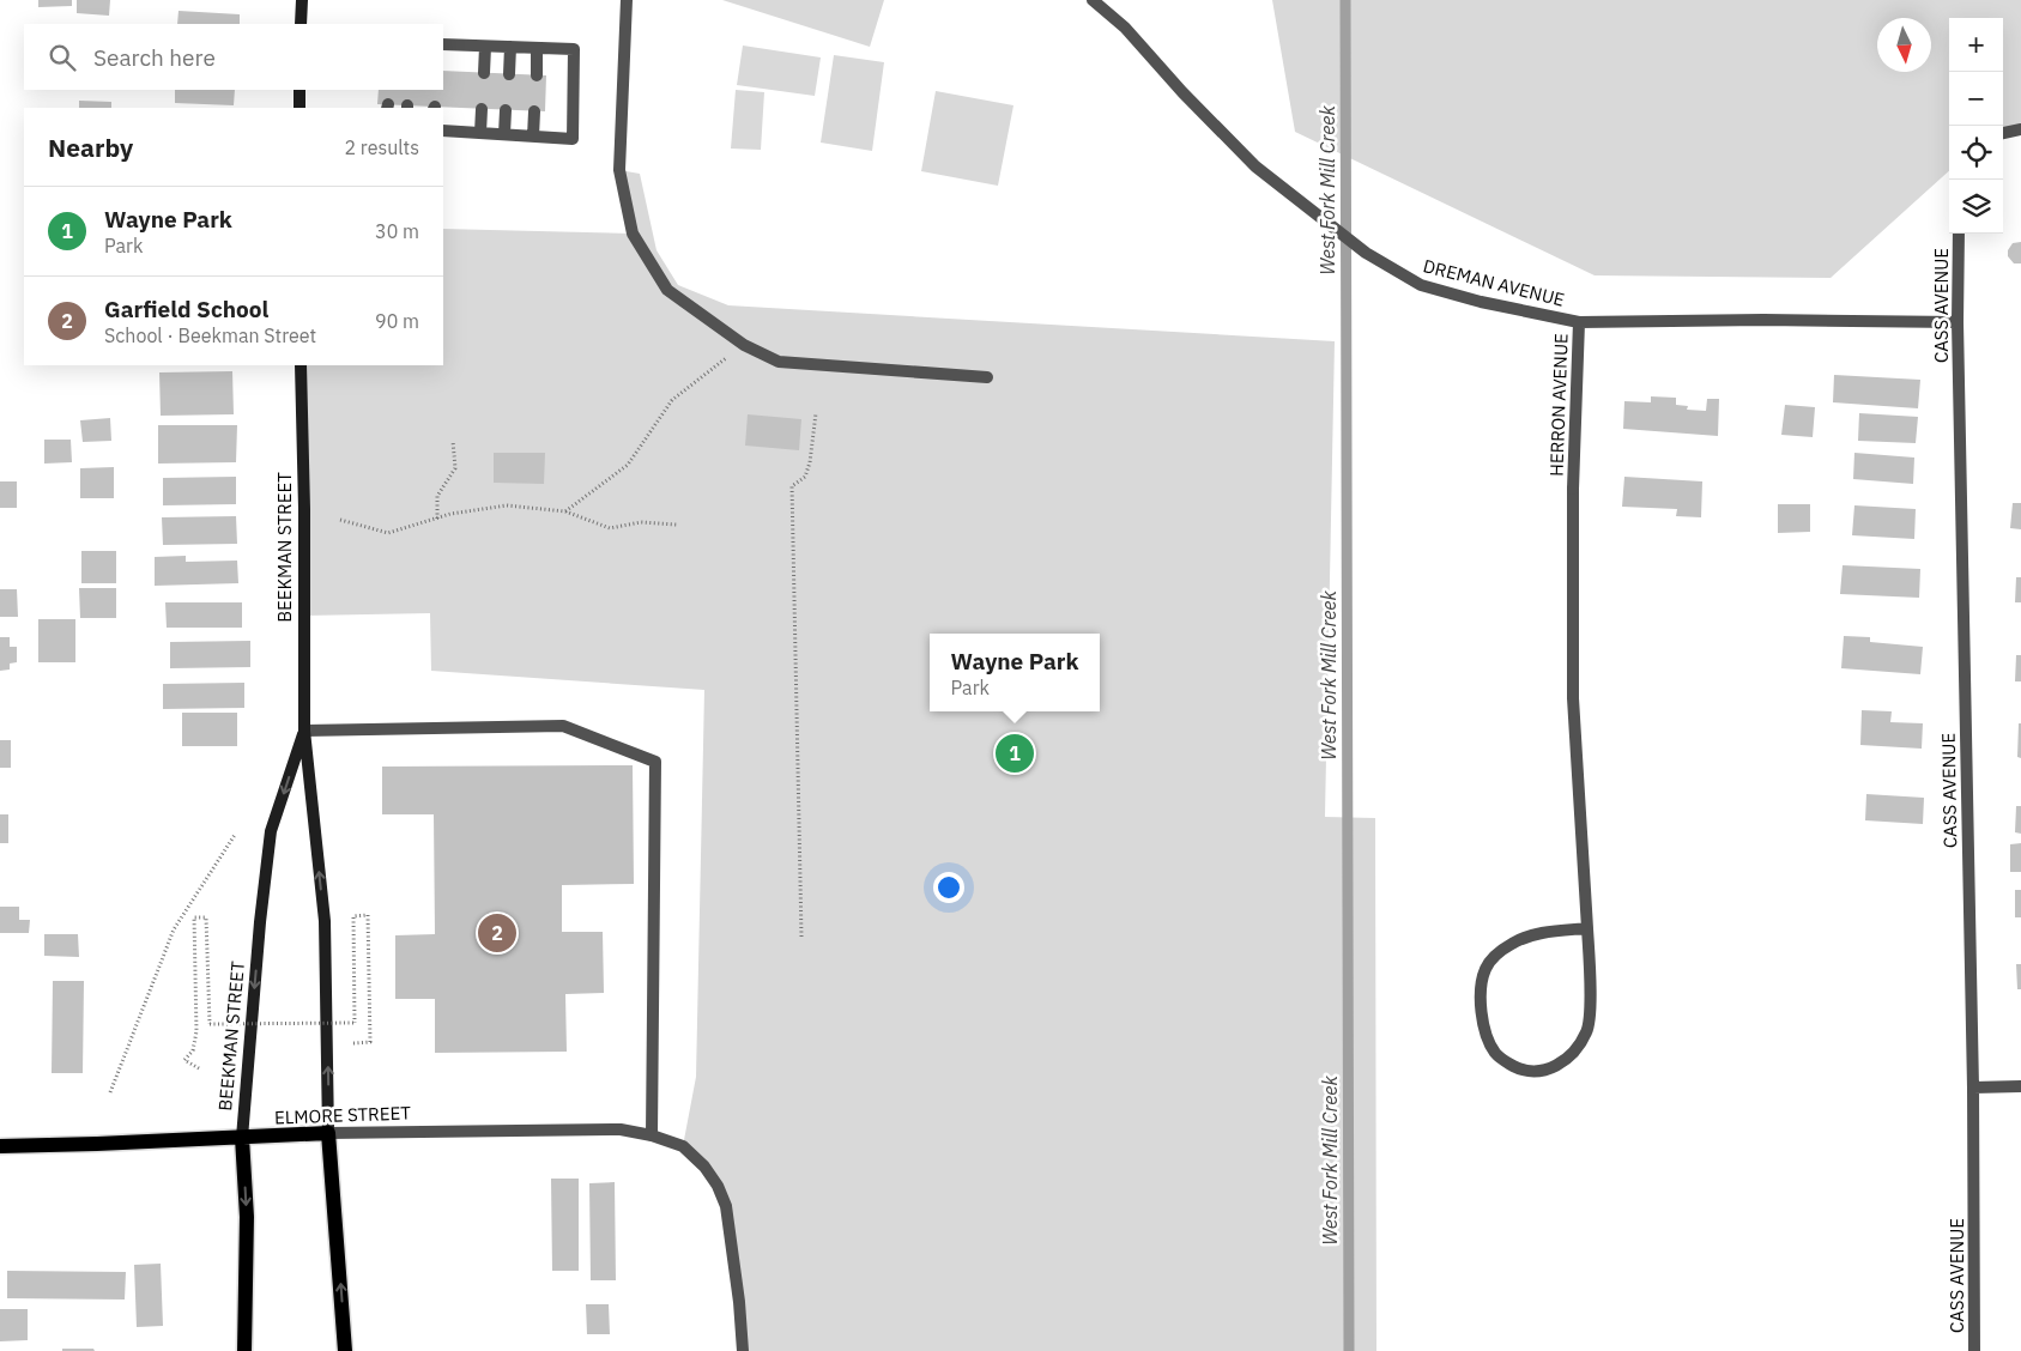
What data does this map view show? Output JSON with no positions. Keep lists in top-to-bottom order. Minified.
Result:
{"streets":{"main road":["BEEKMAN STREET","ELMORE STREET"],"street":["DREMAN AVENUE","CASS AVENUE","HERRON AVENUE"]},"crossings":[["DREMAN AVENUE","CASS AVENUE"],["DREMAN AVENUE","HERRON AVENUE"],["BEEKMAN STREET","ELMORE STREET"]],"water":["West Fork Mill Creek"],"north":"bottom","page":{"map_buttons":["+","−"],"search":"Search here","heading":["Nearby","2 results"],"list":[{"mark":"1","name":"Wayne Park","note":"Park","value":"30 m"},{"mark":"2","name":"Garfield School","note":"School · Beekman Street","value":"90 m"}],"popup":["Wayne Park","Park"],"pins":["1","2"]}}
